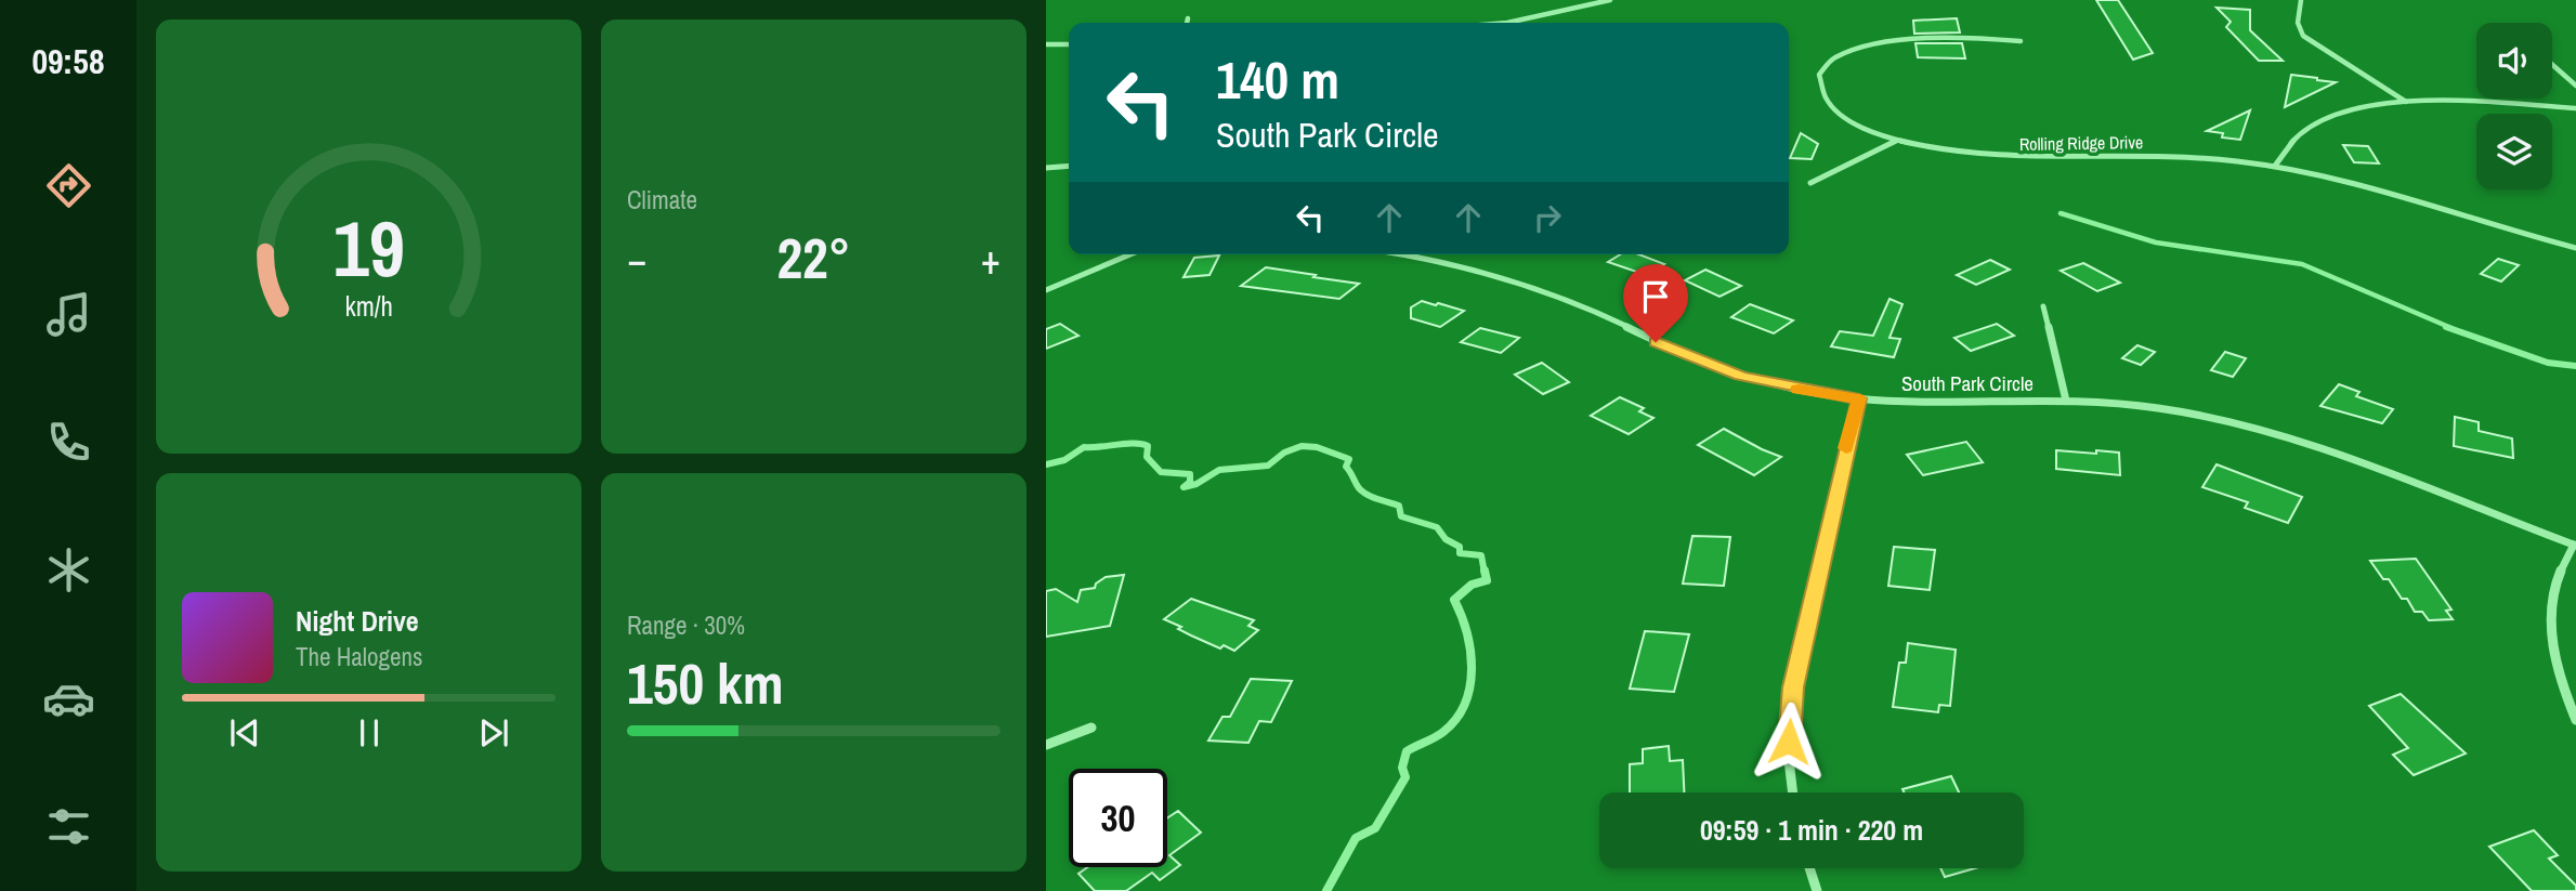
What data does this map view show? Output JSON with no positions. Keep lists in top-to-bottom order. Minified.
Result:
{"streets":{"street":["Rolling Ridge Drive","South Park Circle"]},"page":{"tabs":"09:58","tile":["Climate",["Range · 30%","150 km"]],"turn":["140 m","South Park Circle"],"heat":["−","22°","+"],"song":["Night Drive","The Halogens"],"limit":"30","trip":"09:59 · 1 min · 220 m","gauge":["19","km/h"]}}
